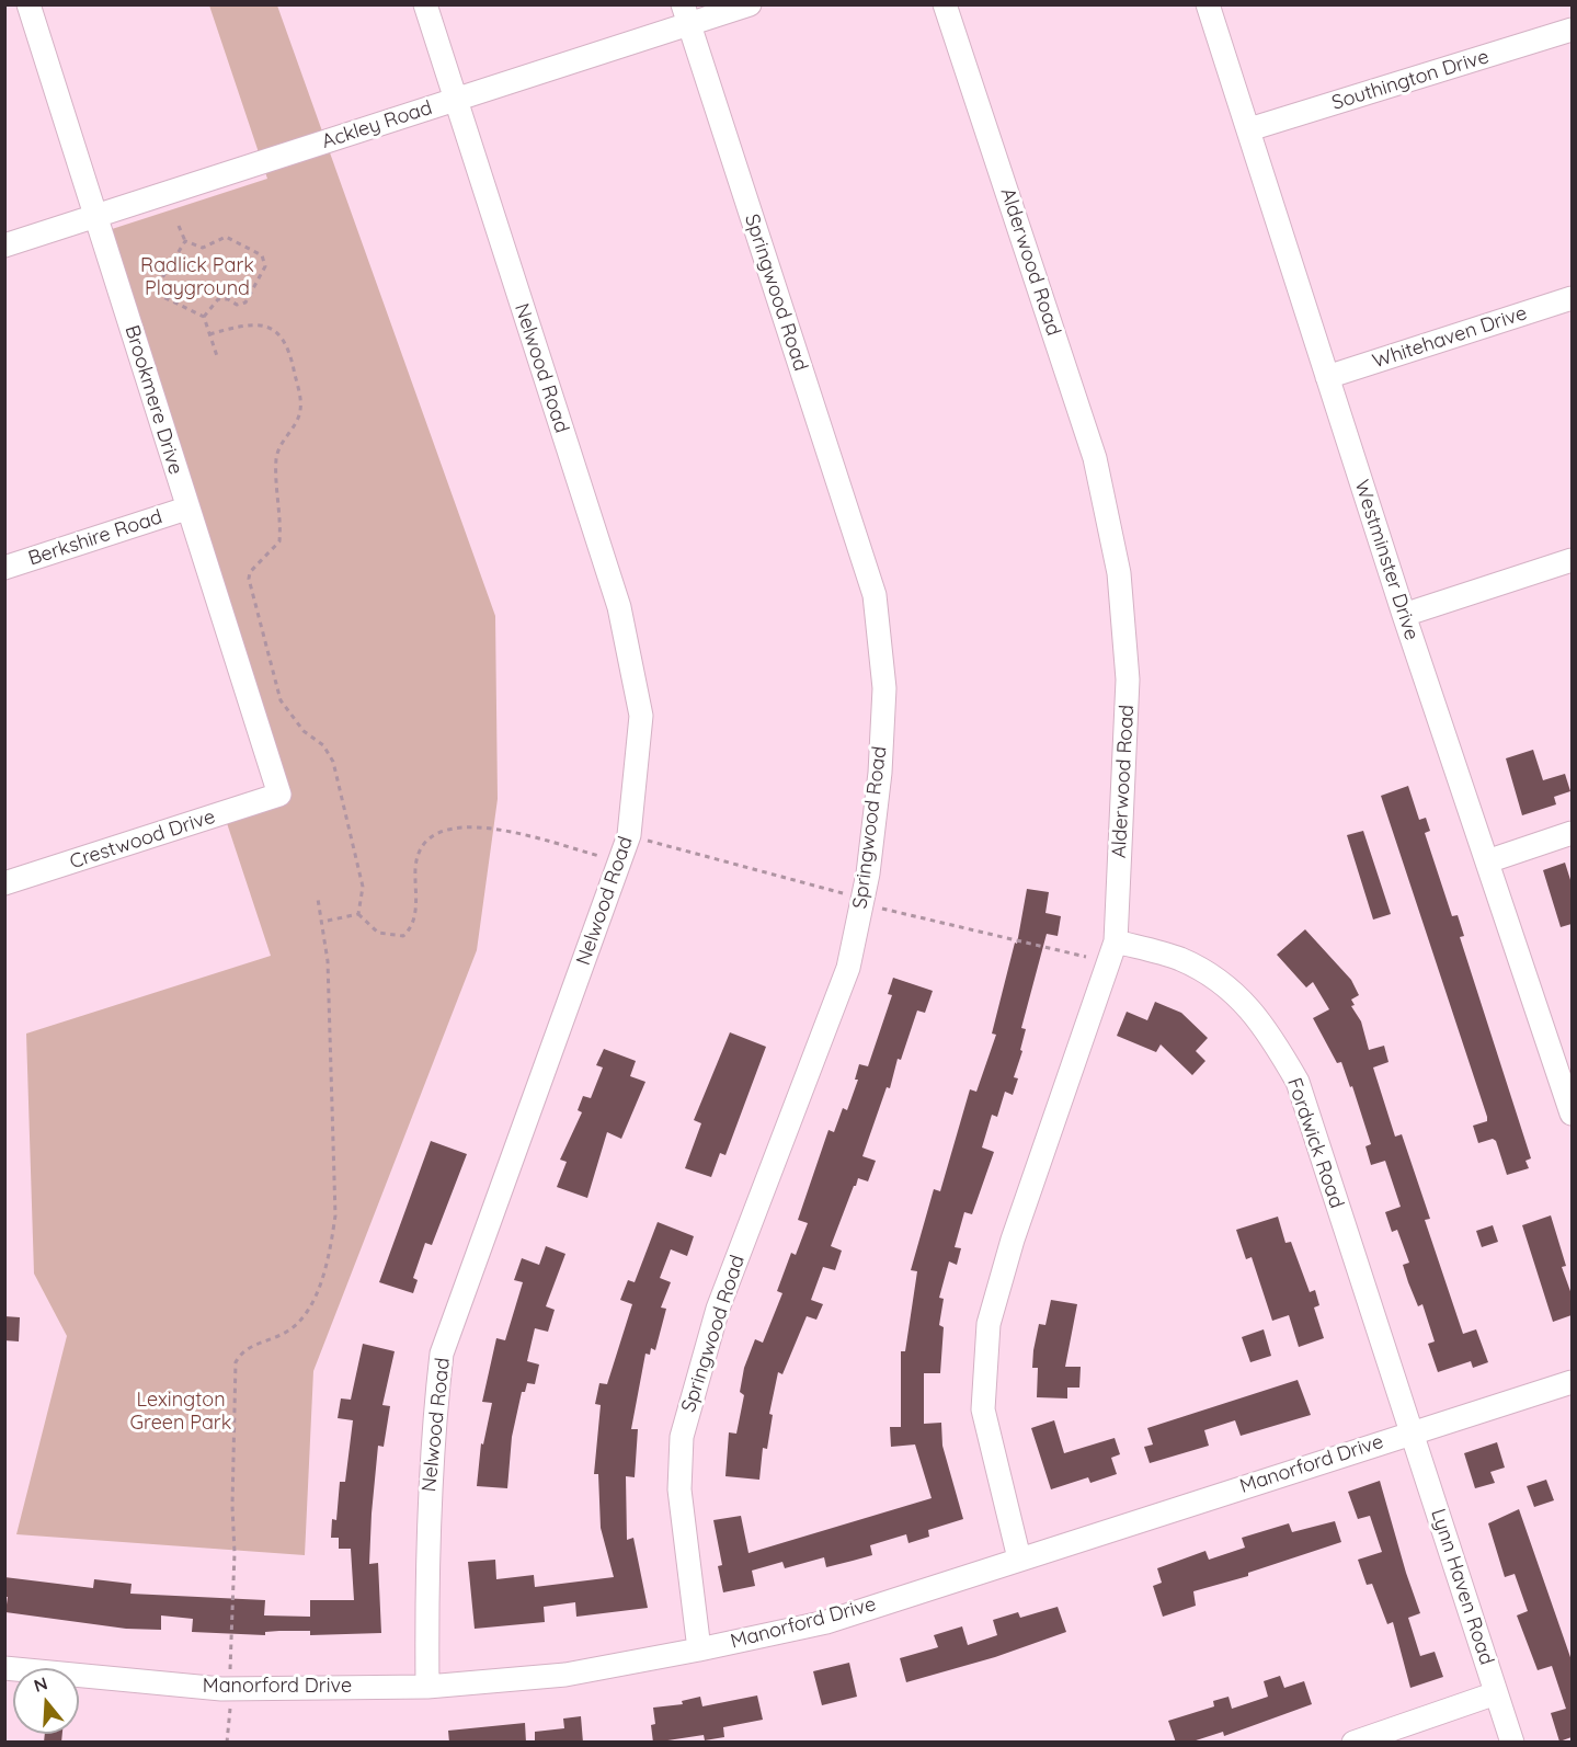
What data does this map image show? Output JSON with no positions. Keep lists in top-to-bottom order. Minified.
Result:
{"streets":{"street":["Southington Drive","Ackley Road","Alderwood Road","Springwood Road","Whitehaven Drive","Nelwood Road","Brookmere Drive","Berkshire Road","Westminster Drive","Crestwood Drive","Fordwick Road","Manorford Drive","Lynn Haven Road"]},"crossings":[["Southington Drive","Westminster Drive"],["Ackley Road","Springwood Road"],["Ackley Road","Nelwood Road"],["Ackley Road","Brookmere Drive"],["Alderwood Road","Fordwick Road"],["Alderwood Road","Manorford Drive"],["Springwood Road","Manorford Drive"],["Whitehaven Drive","Westminster Drive"],["Nelwood Road","Manorford Drive"],["Brookmere Drive","Berkshire Road"],["Brookmere Drive","Crestwood Drive"],["Fordwick Road","Manorford Drive"],["Fordwick Road","Lynn Haven Road"],["Manorford Drive","Lynn Haven Road"]],"parks":["Radlick Park Playground","Lexington Green Park"],"north":"top"}
